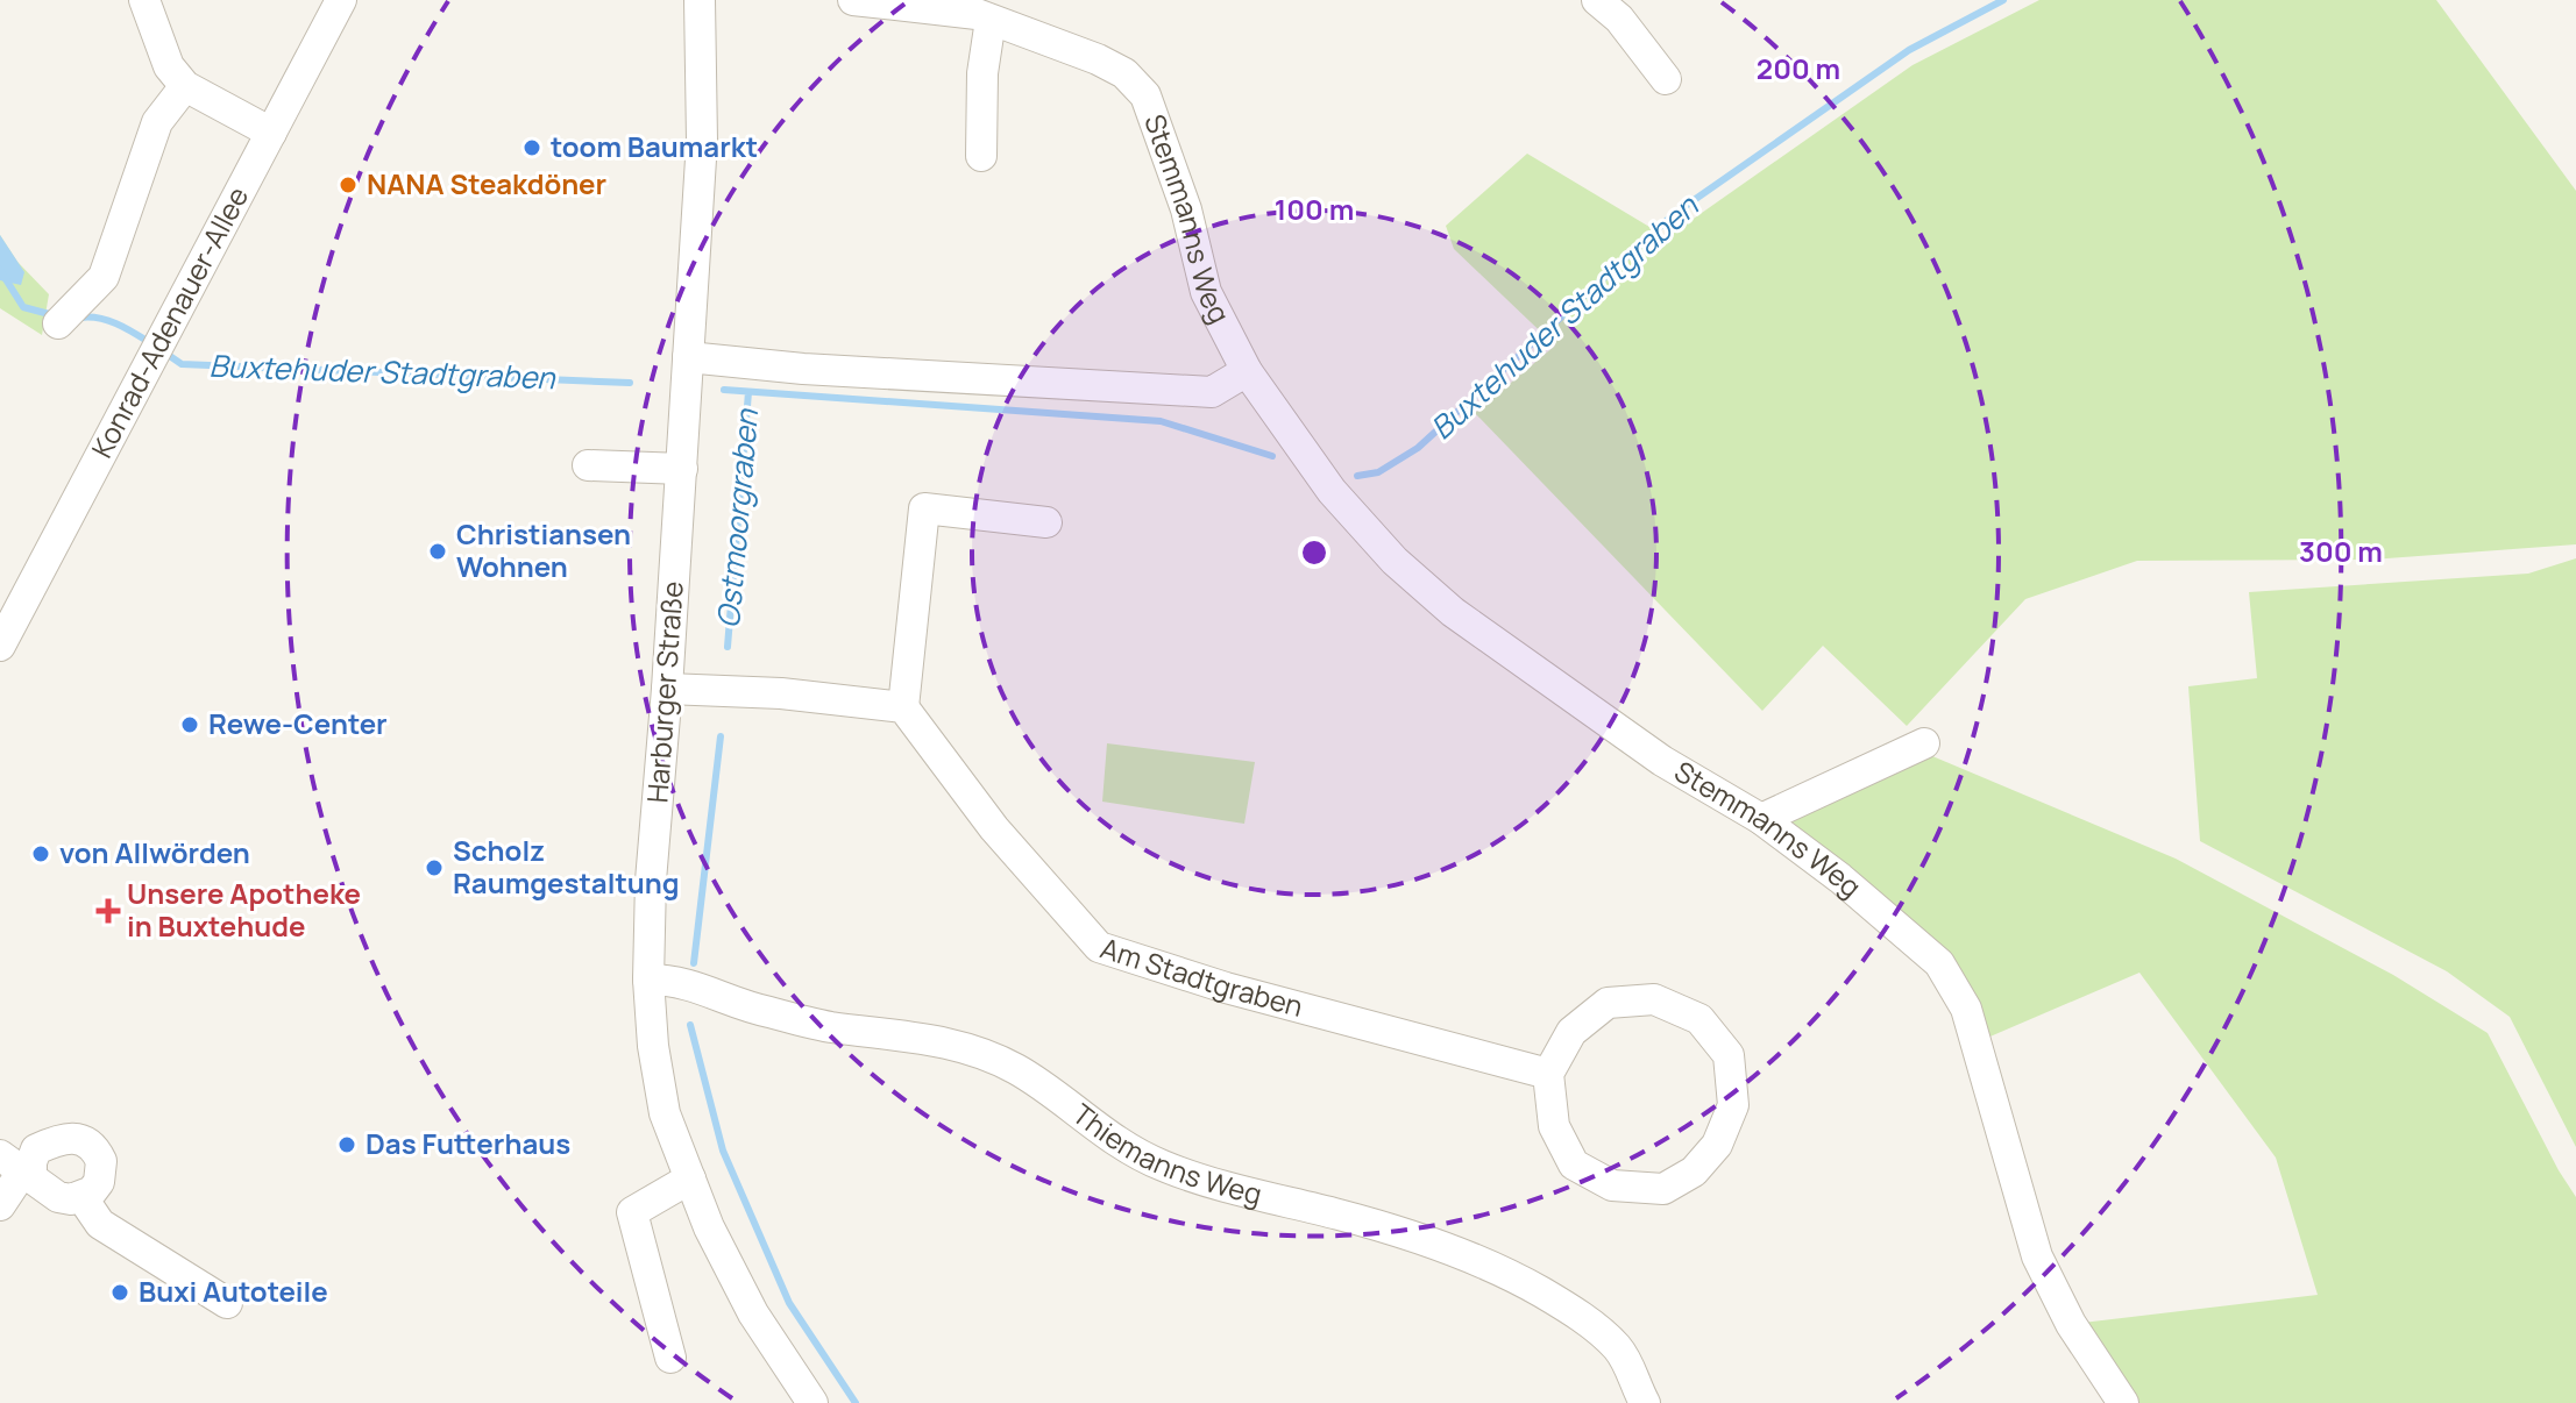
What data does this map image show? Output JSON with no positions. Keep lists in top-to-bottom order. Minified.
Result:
{"streets":{"street":["Stemmanns Weg","Konrad-Adenauer-Allee","Harburger Straße","Am Stadtgraben","Thiemanns Weg"]},"crossings":[["Harburger Straße","Thiemanns Weg"]],"water":["Buxtehuder Stadtgraben","Ostmoorgraben"],"places":{"other":["toom Baumarkt","NANA Steakdöner","Christiansen Wohnen","Rewe-Center","von Allwörden","Scholz Raumgestaltung","Das Futterhaus","Buxi Autoteile"],"health":["Unsere Apotheke in Buxtehude"]},"rings":["200 m","100 m","300 m"]}
